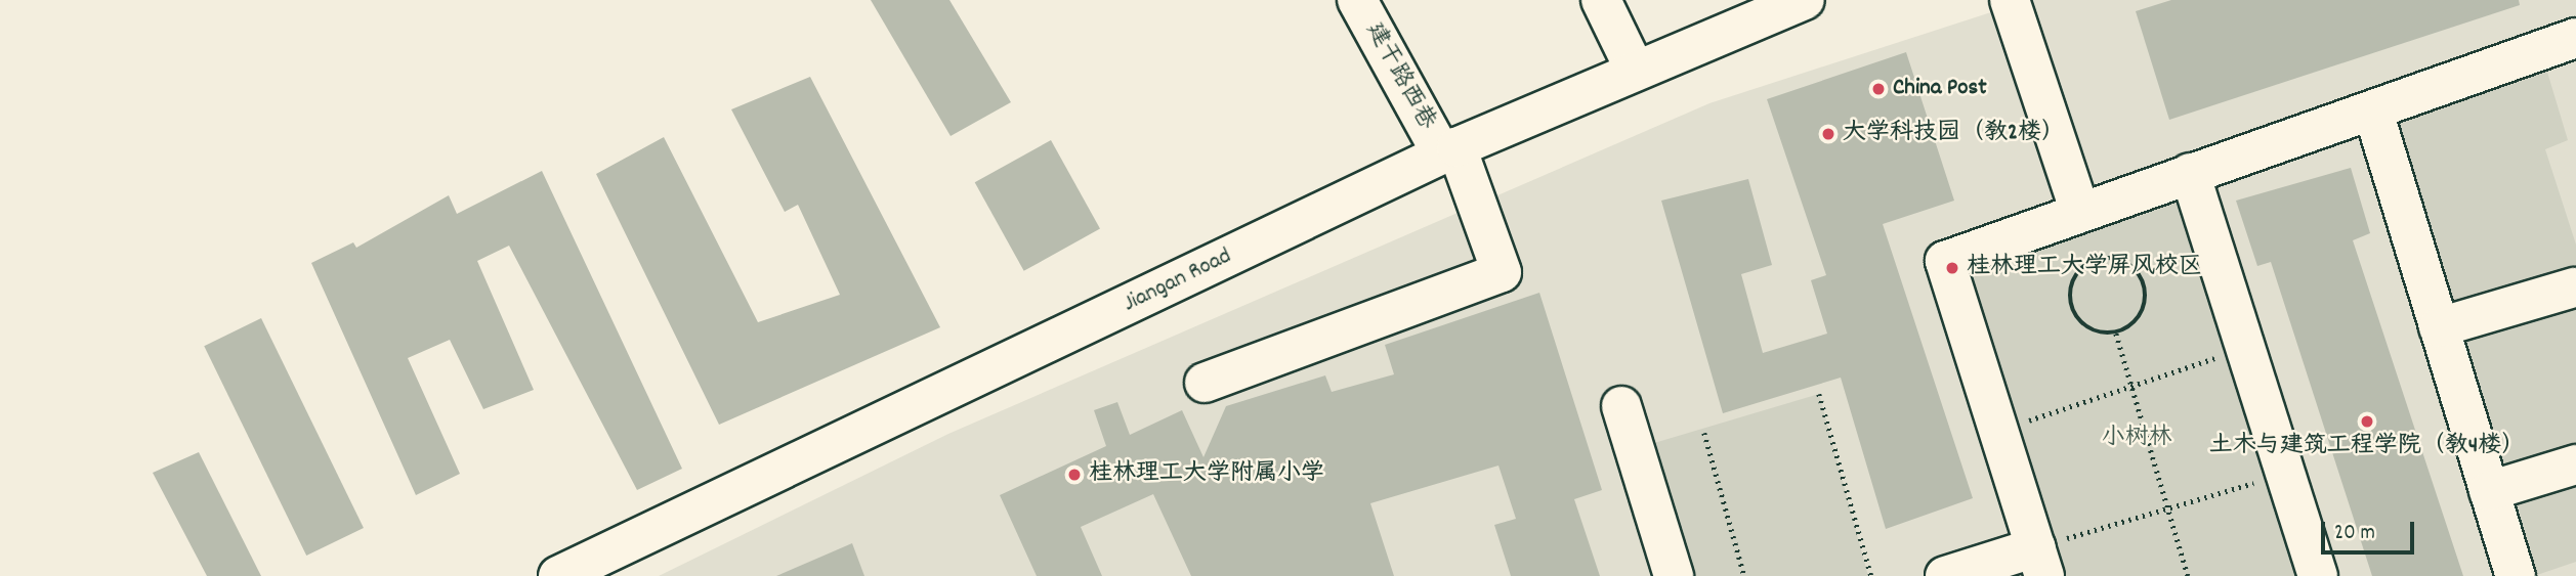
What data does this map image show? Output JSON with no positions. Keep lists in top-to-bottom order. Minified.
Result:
{"streets":{"main road":["建干路西巷","Jiangan Road"]},"crossings":[["建干路西巷","Jiangan Road"]],"parks":["小树林"],"places":["China Post","大学科技园（教2楼）","桂林理工大学屏风校区","土木与建筑工程学院（教4楼）","桂林理工大学附属小学"],"scale_bar":"20 m"}
